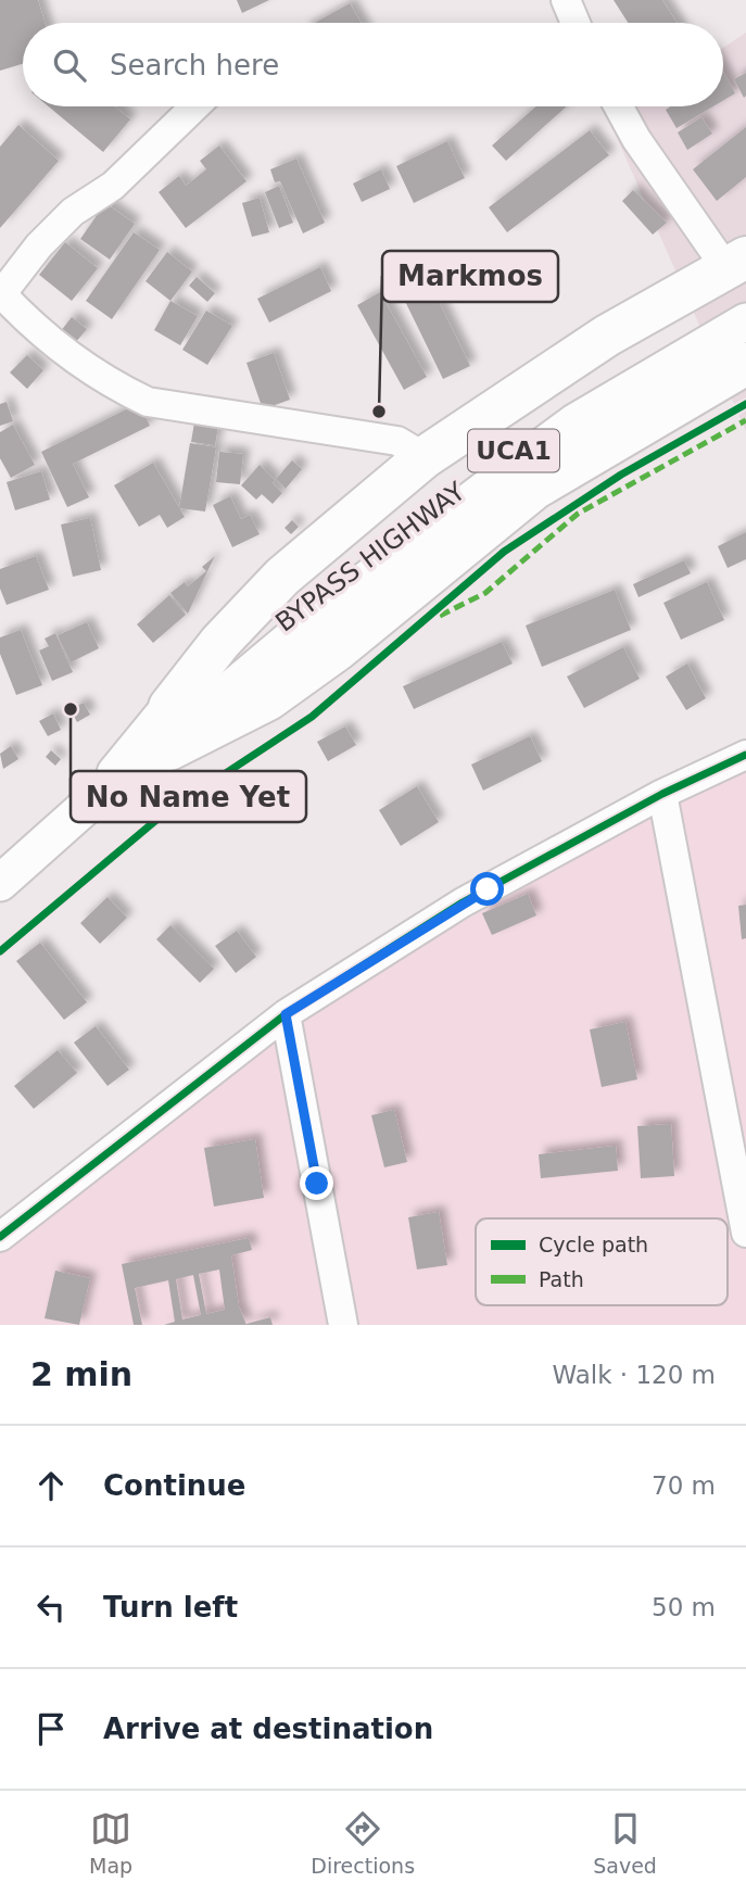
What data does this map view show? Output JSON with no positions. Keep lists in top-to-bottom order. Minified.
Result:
{"streets":{"main road":["UCA1","BYPASS HIGHWAY"]},"places":["Markmos","No Name Yet"],"legend":["Cycle path","Path"],"page":{"search":"Search here","heading":["2 min","Walk · 120 m"],"list":[["Continue","70 m"],["Turn left","50 m"],"Arrive at destination"],"nav":["Map","Directions","Saved"]}}
